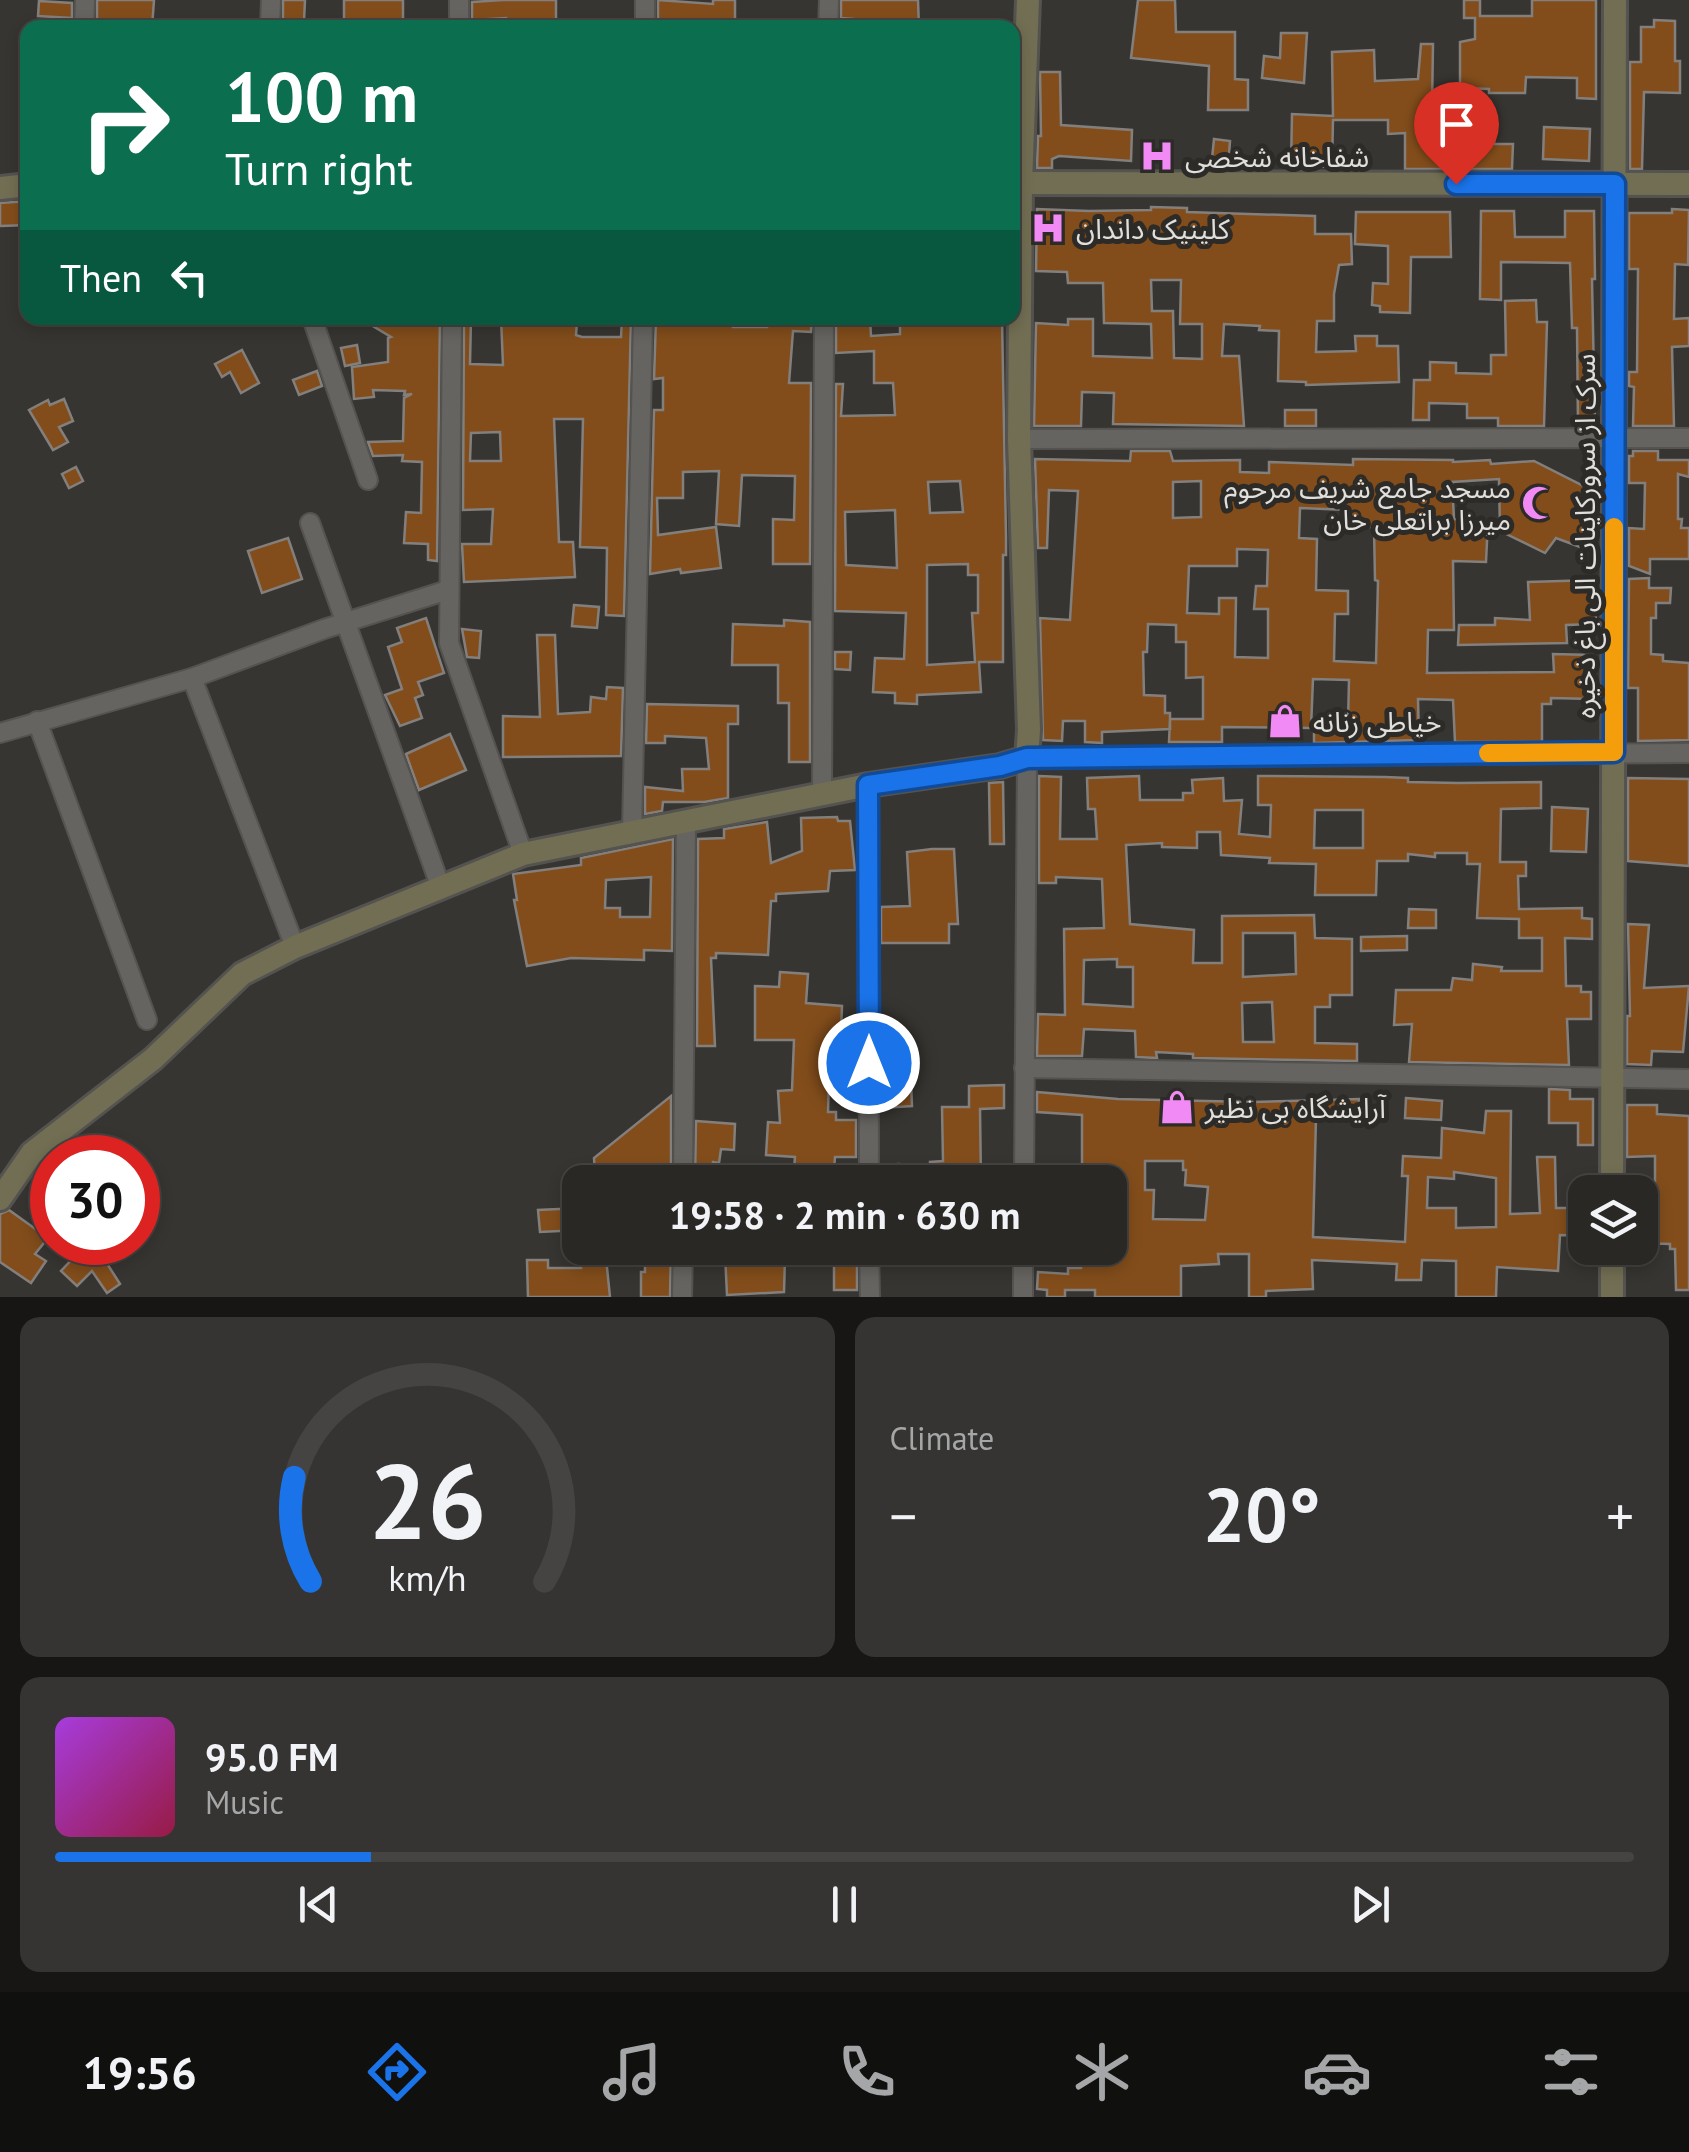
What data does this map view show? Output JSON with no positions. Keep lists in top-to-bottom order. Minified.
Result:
{"streets":{"street":["سرک از سرورکاینات الی باغ ذخیره"]},"places":{"hospital":["شفاخانه شخصی","کلینیک داندان"],"mosque":["مسجد جامع شریف مرحوم میرزا براتعلی خان"],"shop":["خیاطی زنانه","آرایشگاه بی نظیر"]},"page":{"turn":["100 m","Turn right"],"then":"Then","limit":"30","trip":"19:58 · 2 min · 630 m","tile":"Climate","heat":["−","20°","+"],"song":["95.0 FM","Music"],"tabs":"19:56","gauge":["26","km/h"]}}
